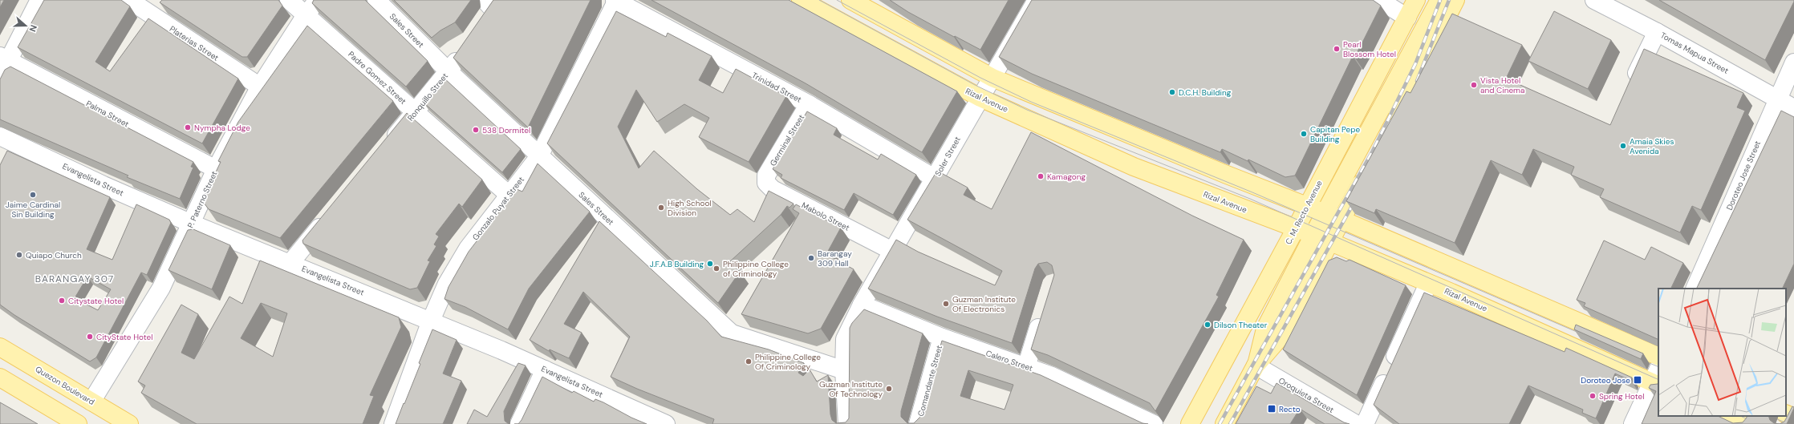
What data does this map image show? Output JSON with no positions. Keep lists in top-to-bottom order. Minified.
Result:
{"streets":{"main road":["Rizal Avenue","C. M. Recto Avenue","Quezon Boulevard"],"street":["Sales Street","Platerias Street","Tomas Mapua Street","Padre Gomez Street","Trinidad Street","Ronquillo Street","Palma Street","Germinal Street","Soler Street","Doroteo Jose Street","Evangelista Street","P. Paterno Street","Gonzalo Puyat Street","Mabolo Street","Calero Street","Comandante Street","Oroquieta Street"]},"crossings":[["Sales Street","Ronquillo Street"],["Sales Street","Soler Street"],["Sales Street","Gonzalo Puyat Street"],["Platerias Street","P. Paterno Street"],["Tomas Mapua Street","Doroteo Jose Street"],["Padre Gomez Street","Ronquillo Street"],["Padre Gomez Street","P. Paterno Street"],["Padre Gomez Street","Gonzalo Puyat Street"],["Trinidad Street","Germinal Street"],["Trinidad Street","Soler Street"],["Trinidad Street","Gonzalo Puyat Street"],["Rizal Avenue","Soler Street"],["Rizal Avenue","C. M. Recto Avenue"],["Palma Street","P. Paterno Street"],["Germinal Street","Mabolo Street"],["Soler Street","Mabolo Street"],["Soler Street","Calero Street"],["Evangelista Street","P. Paterno Street"],["Evangelista Street","Gonzalo Puyat Street"],["P. Paterno Street","Quezon Boulevard"],["Calero Street","Comandante Street"]],"districts":["BARANGAY 307"],"places":{"other":["Pearl Blossom Hotel","Vista Hotel and Cinema","D.C.H. Building","Nympha Lodge","538 Dormitel","Capitan Pepe Building","Amaia Skies Avenida","Kamagong","Jaime Cardinal Sin Building","High School Division","Quiapo Church","Barangay 309 Hall","J.F.A.B Building","Philippine College of Criminology","Citystate Hotel","Guzman Institute Of Electronics","Dilson Theater","CityState Hotel","Philippine College Of Criminology","Guzman Institute Of Technology","Spring Hotel"],"transit":["Doroteo Jose","Recto"]},"north":"right"}
